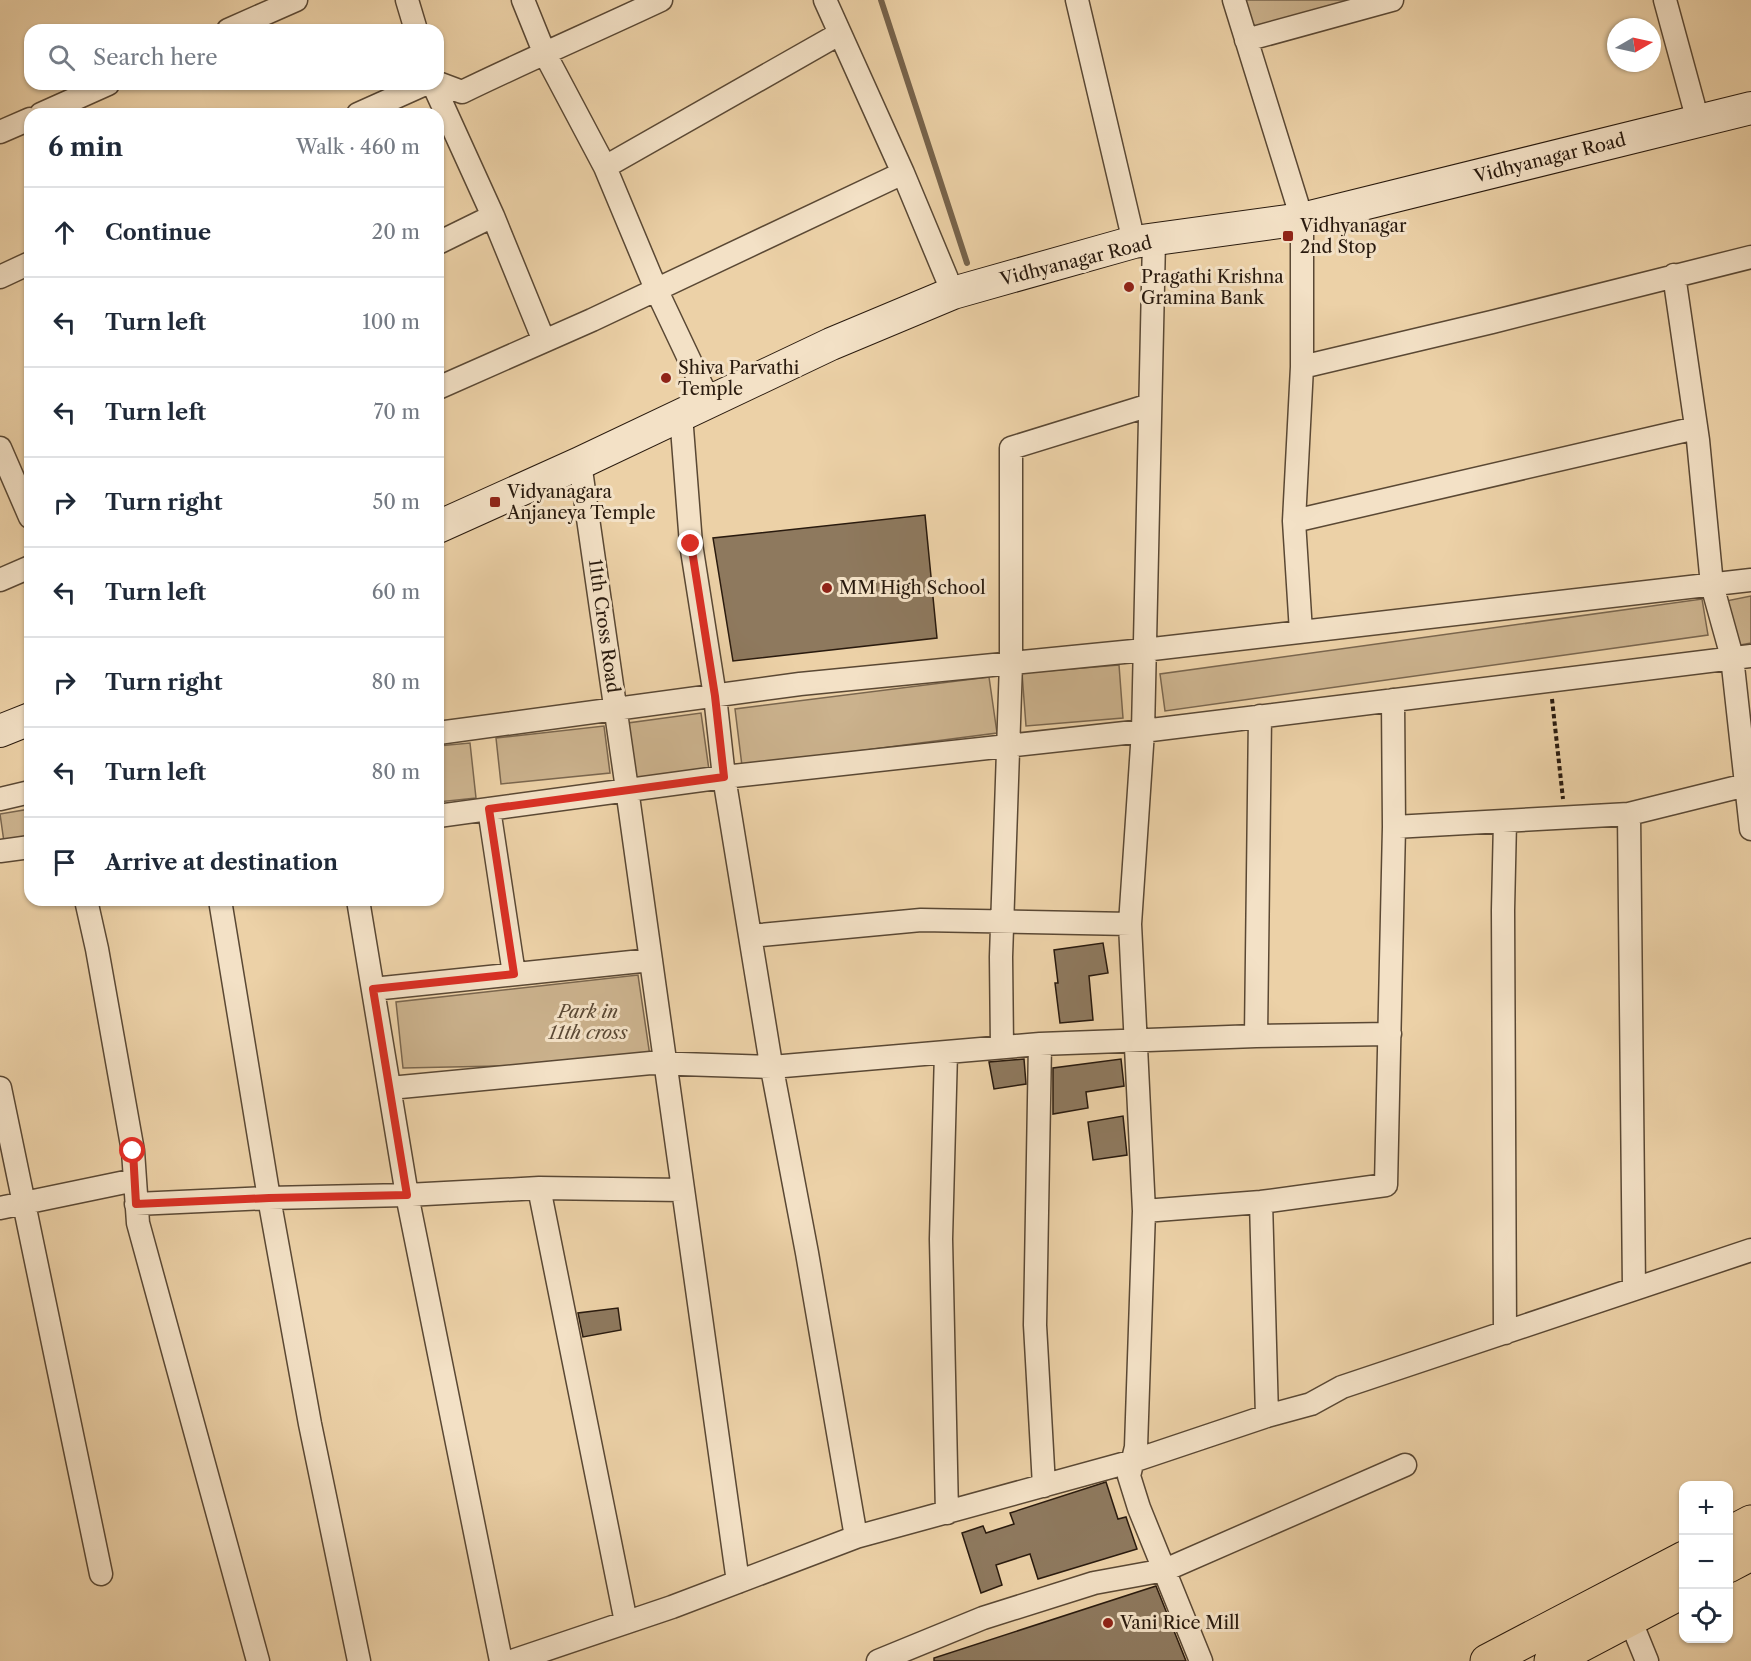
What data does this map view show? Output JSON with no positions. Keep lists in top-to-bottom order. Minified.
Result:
{"streets":{"street":["Vidhyanagar Road","11th Cross Road"]},"crossings":[["Vidhyanagar Road","11th Cross Road"]],"parks":["Park in 11th cross"],"places":{"transit":["Vidhyanagar 2nd Stop","Vidyanagara Anjaneya Temple"],"other":["Pragathi Krishna Gramina Bank","Shiva Parvathi Temple","MM High School","Vani Rice Mill"]},"north":"right","page":{"search":"Search here","heading":["6 min","Walk · 460 m"],"list":[["Continue","20 m"],["Turn left","100 m"],["Turn left","70 m"],["Turn right","50 m"],["Turn left","60 m"],["Turn right","80 m"],["Turn left","80 m"],"Arrive at destination"],"map_buttons":["+","−"]}}
